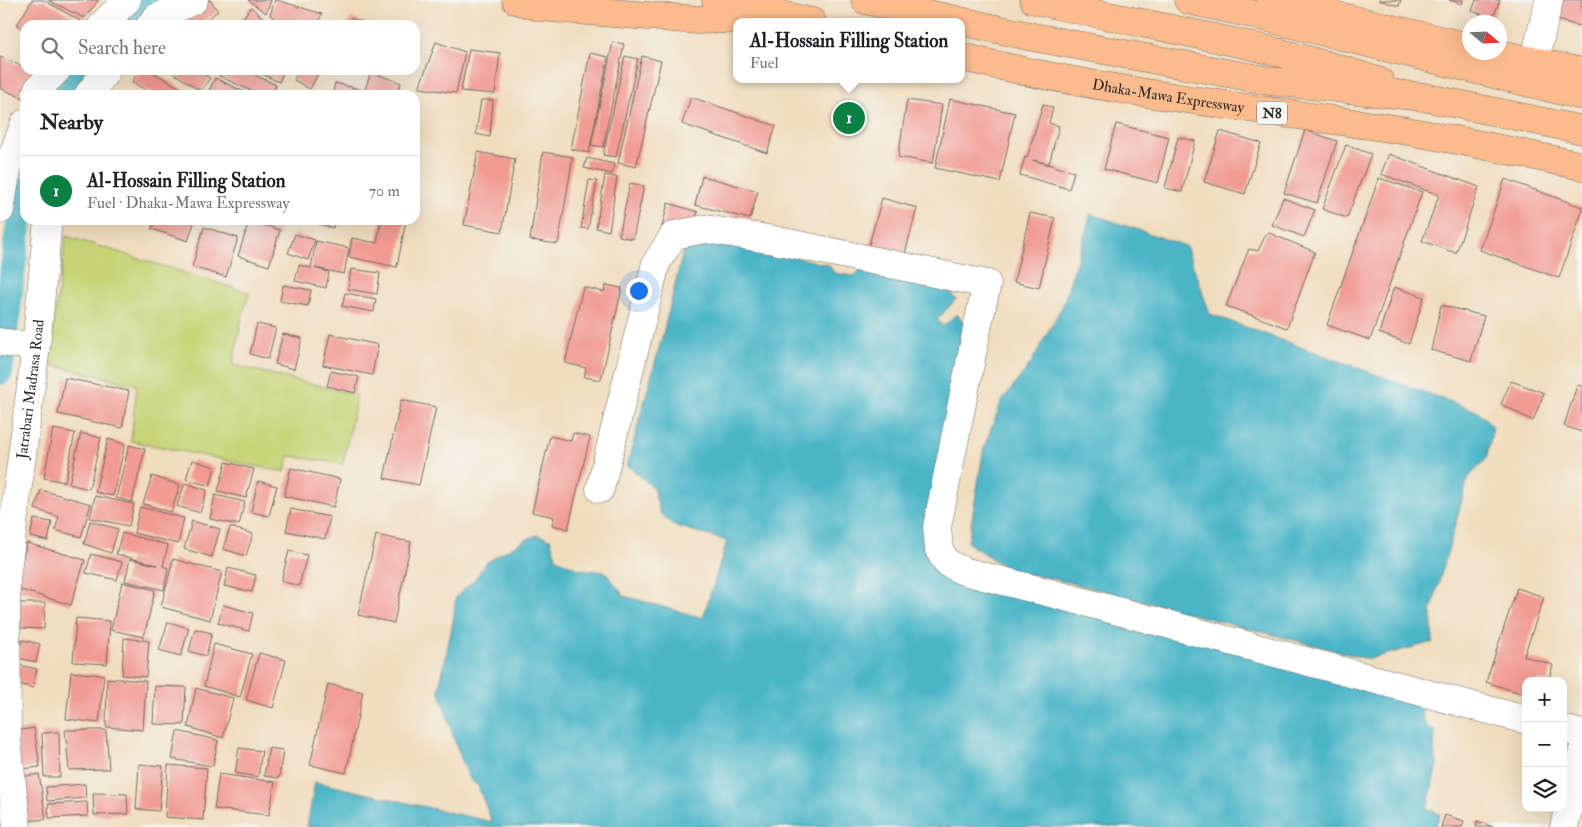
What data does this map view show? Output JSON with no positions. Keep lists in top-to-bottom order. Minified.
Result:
{"streets":{"main road":["Dhaka-Mawa Expressway","N8"],"street":["Jatrabari Madrasa Road"]},"north":"right","page":{"popup":["Al-Hossain Filling Station","Fuel"],"search":"Search here","heading":"Nearby","pins":"1","list":[{"mark":"1","name":"Al-Hossain Filling Station","note":"Fuel · Dhaka-Mawa Expressway","value":"70 m"}],"map_buttons":["+","−"]}}
